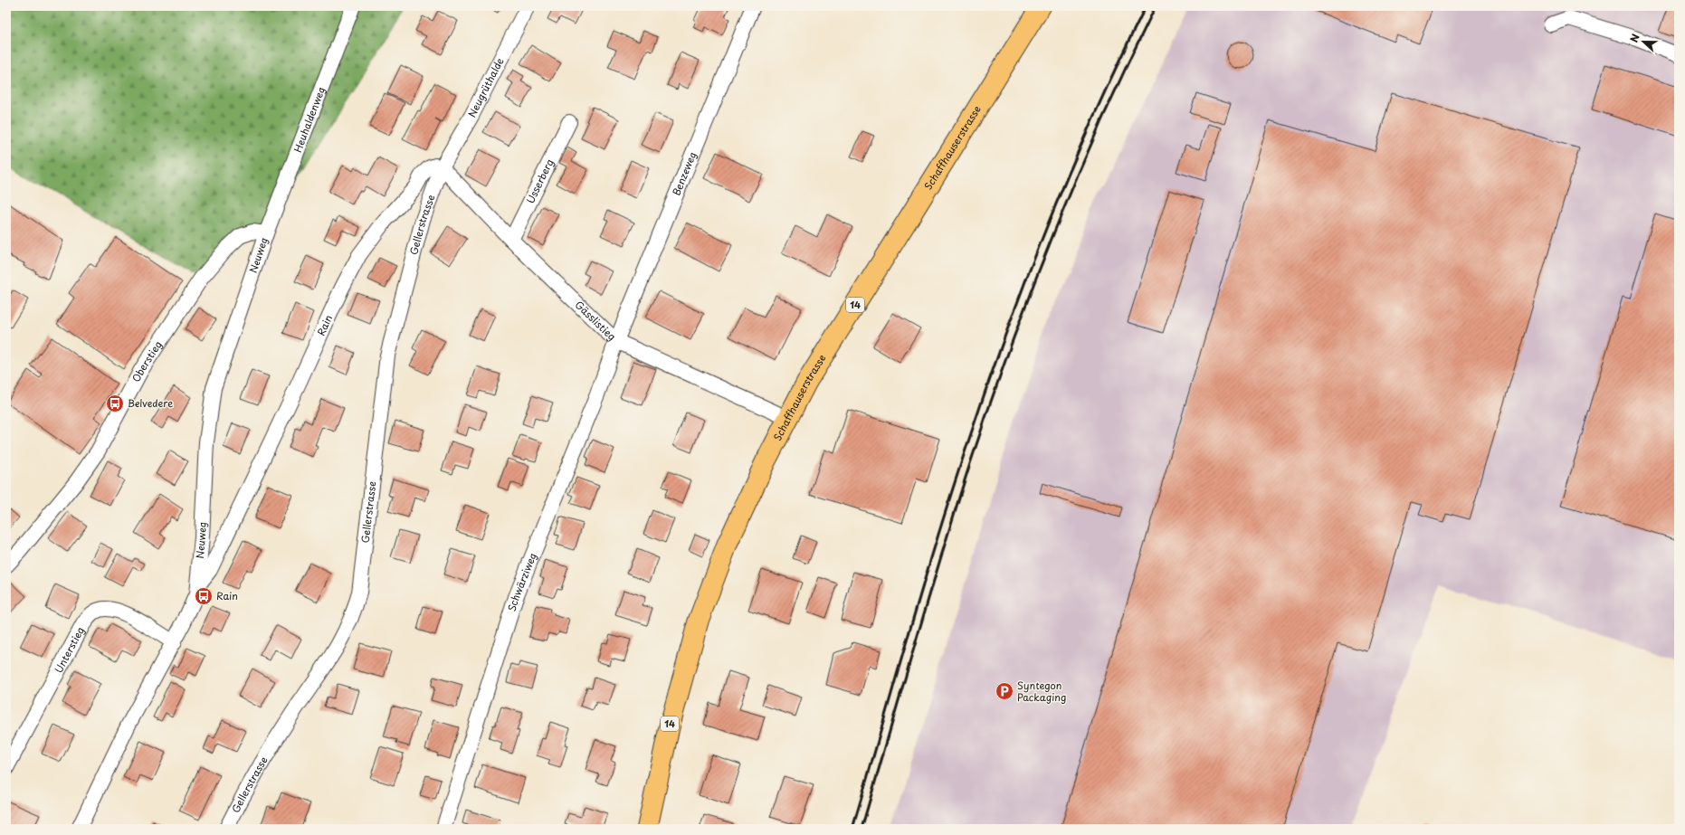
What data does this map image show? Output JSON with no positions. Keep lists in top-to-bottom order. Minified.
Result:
{"streets":{"main road":["Schaffhauserstrasse","14"],"street":["Neugrüthalde","Heuhaldenweg","Benzeweg","Usserberg","Gellerstrasse","Neuweg","Gässlistieg","Rain","Oberstieg","Schwärziweg","Unterstieg"]},"crossings":[["Neugrüthalde","Gellerstrasse"],["Neugrüthalde","Gässlistieg"],["Neugrüthalde","Rain"],["Heuhaldenweg","Neuweg"],["Heuhaldenweg","Oberstieg"],["Schaffhauserstrasse","Gässlistieg"],["Benzeweg","Gässlistieg"],["Benzeweg","Schwärziweg"],["Usserberg","Gässlistieg"],["Gellerstrasse","Gässlistieg"],["Gellerstrasse","Rain"],["Neuweg","Rain"],["Neuweg","Oberstieg"],["Neuweg","Unterstieg"],["Gässlistieg","Rain"],["Gässlistieg","Schwärziweg"]],"places":{"bus stop":["Belvedere","Rain"],"parking":["Syntegon Packaging"]},"north":"left"}
